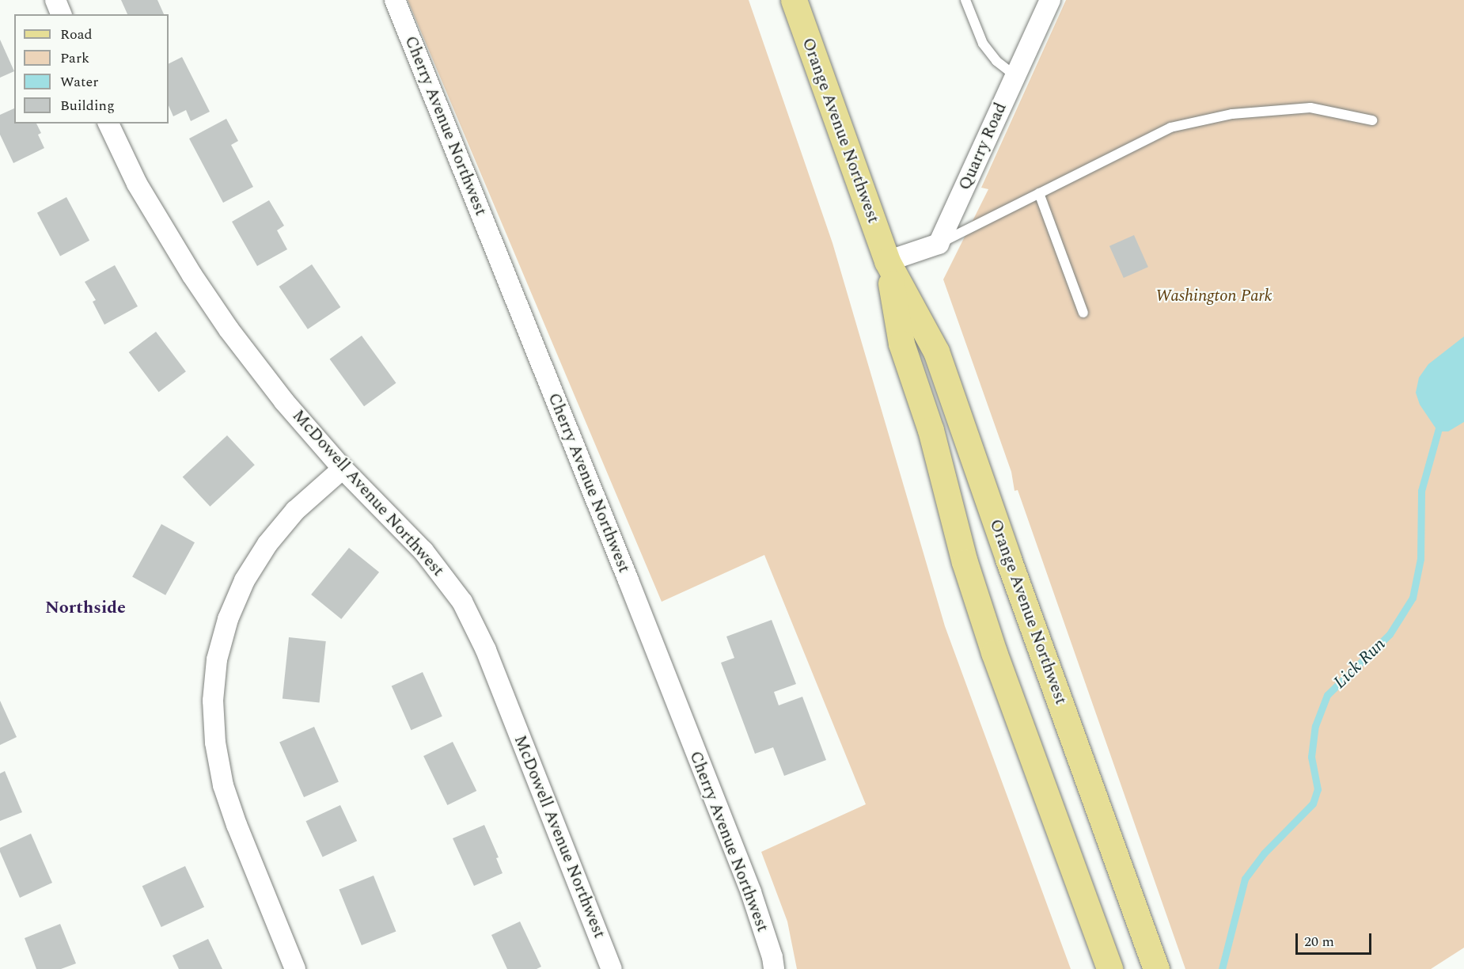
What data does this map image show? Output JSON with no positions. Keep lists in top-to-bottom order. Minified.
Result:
{"streets":{"main road":["Orange Avenue Northwest"],"street":["Cherry Avenue Northwest","Quarry Road","McDowell Avenue Northwest"]},"districts":["Northside"],"water":["Lick Run"],"parks":["Washington Park"],"legend":["Road","Park","Water","Building"],"scale_bar":"20 m"}
